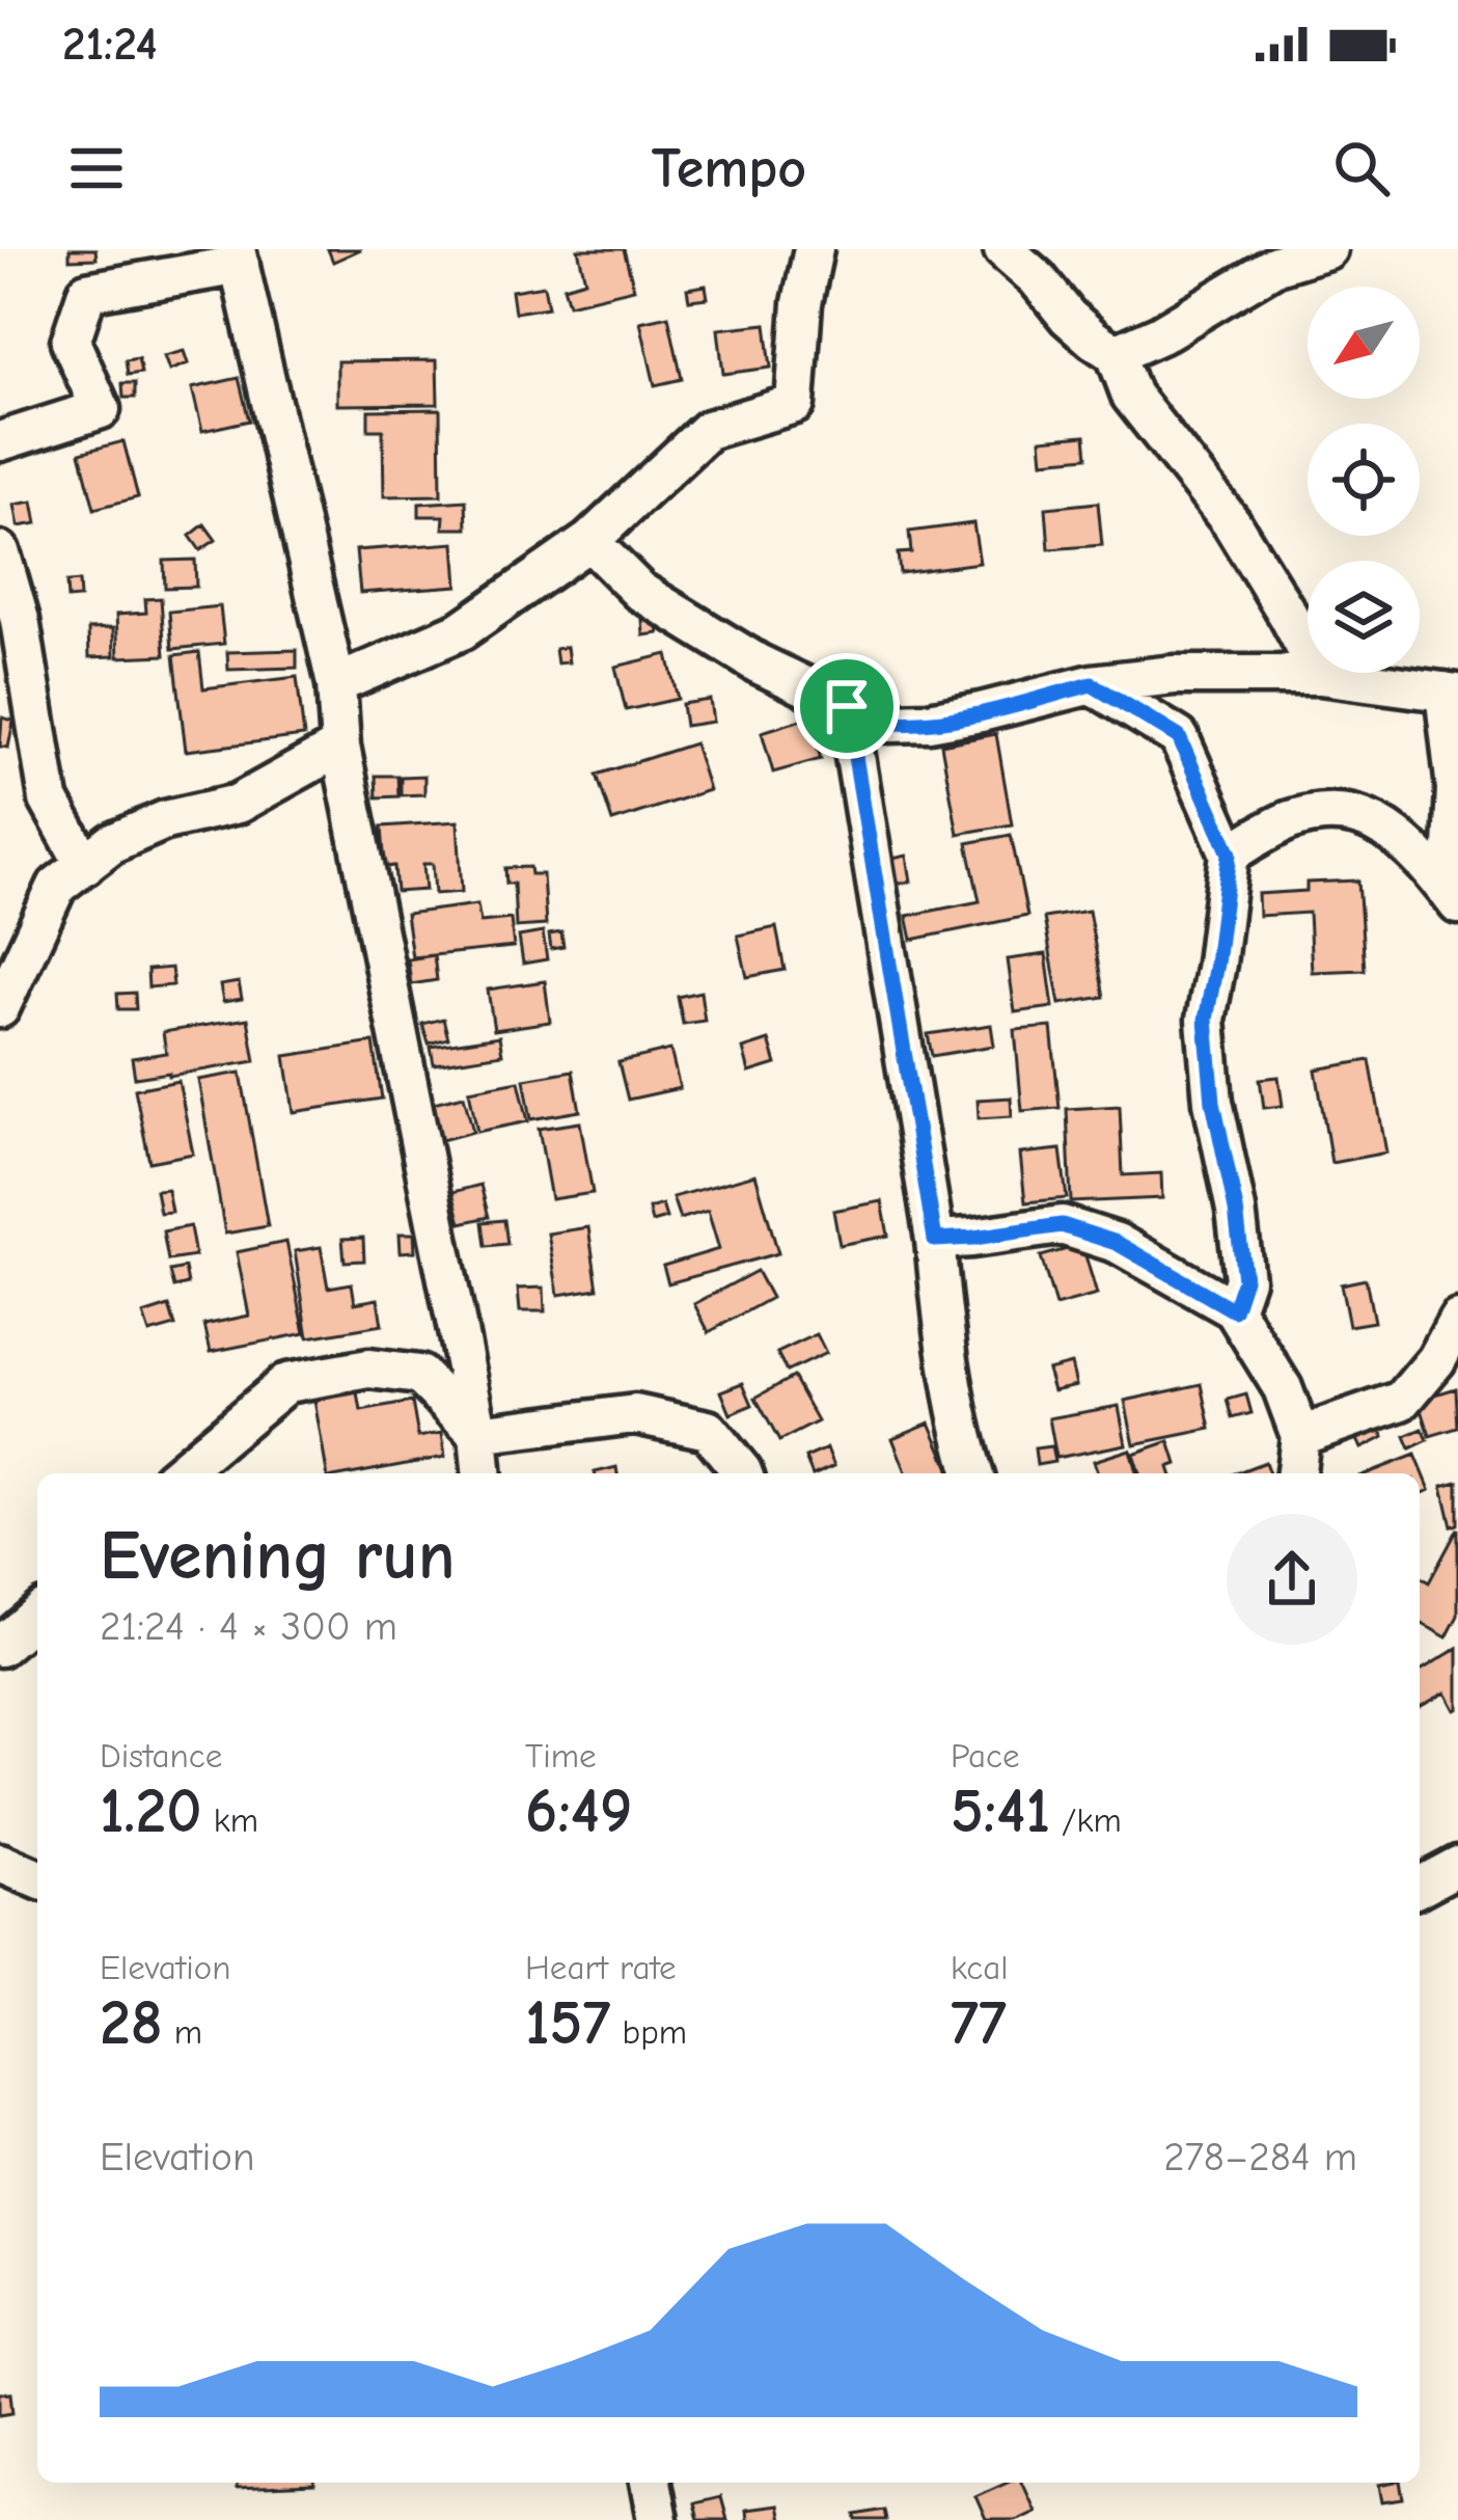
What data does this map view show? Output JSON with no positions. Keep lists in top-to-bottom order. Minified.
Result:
{"north":"bottom left","page":{"status":"21:24","header":"Tempo","heading":["Evening run","21:24 · 4 × 300 m"],"stats":[["Distance","1.20 km"],["Time","6:49"],["Pace","5:41 /km"],["Elevation","28 m"],["Heart rate","157 bpm"],["kcal","77"]],"chart":["Elevation","278–284 m"]}}
